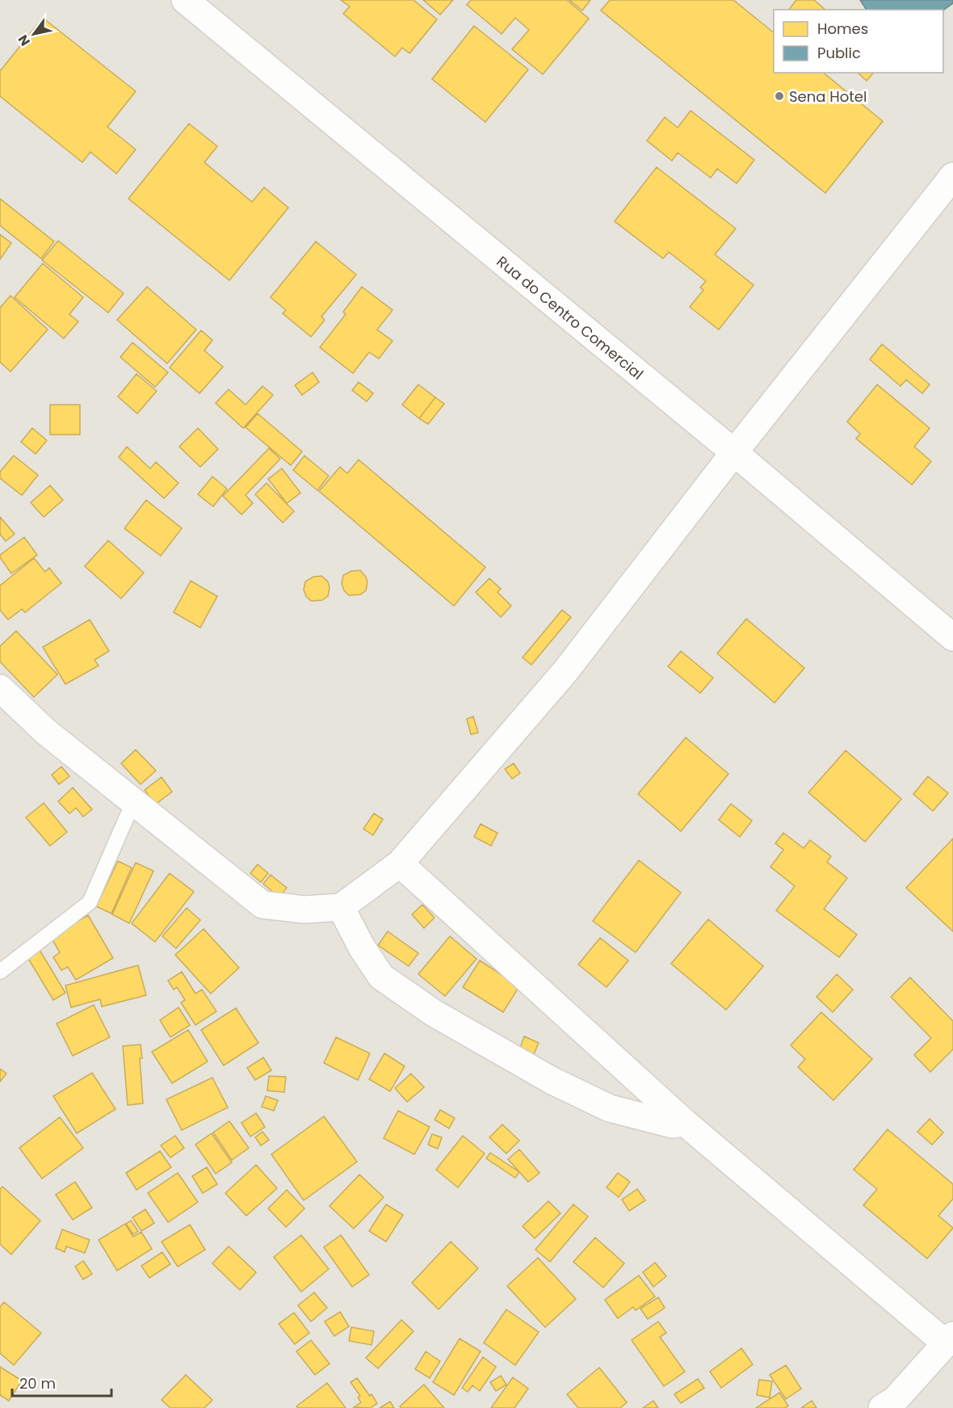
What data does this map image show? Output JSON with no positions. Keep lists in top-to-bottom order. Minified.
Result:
{"streets":{"street":["Rua do Centro Comercial"]},"places":["Sena Hotel"],"legend":["Homes","Public"],"scale_bar":"20 m","north":"bottom left"}
